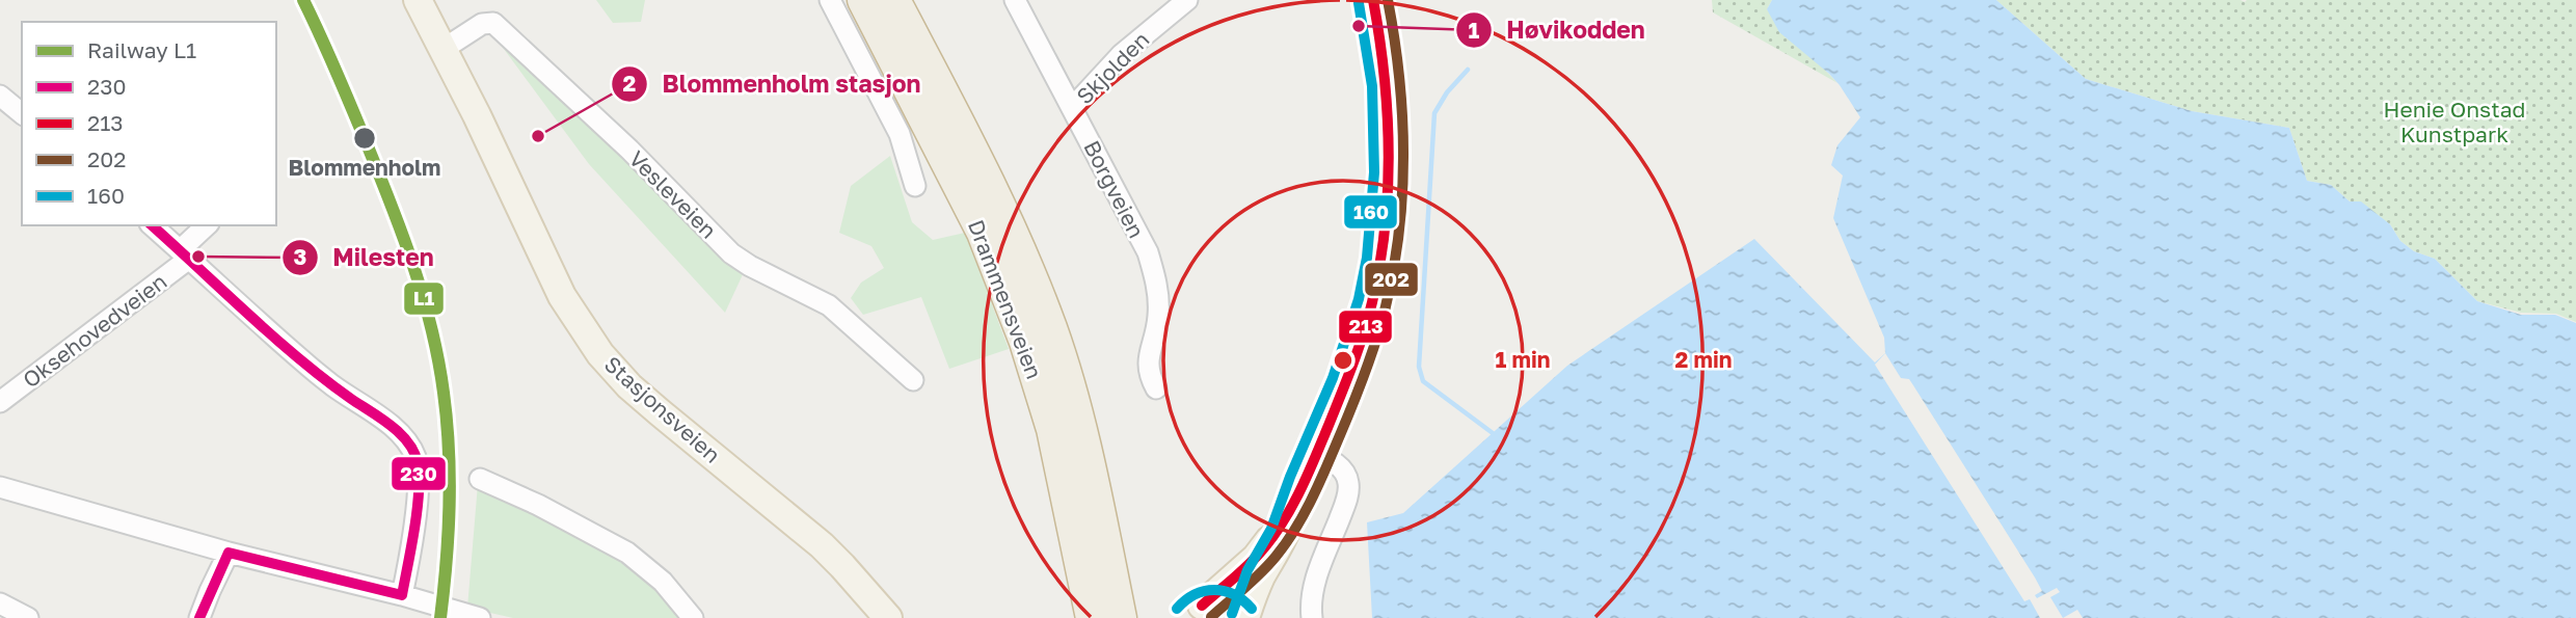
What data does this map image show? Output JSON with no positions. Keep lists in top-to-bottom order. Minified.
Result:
{"streets":{"highway":["Drammensveien"],"main road":["Stasjonsveien"],"street":["Skjolden","Borgveien","Vesleveien","Oksehovedveien"]},"crossings":[["Skjolden","Borgveien"],["Vesleveien","Stasjonsveien"]],"parks":["Henie Onstad Kunstpark"],"places":["Høvikodden","Blommenholm stasjon","Blommenholm","Milesten"],"lines":["rail line L1","transit line 213","transit line 202","transit line 160","transit line 230"],"legend":["Railway L1","230","213","202","160"],"rings":["1 min","2 min"]}
